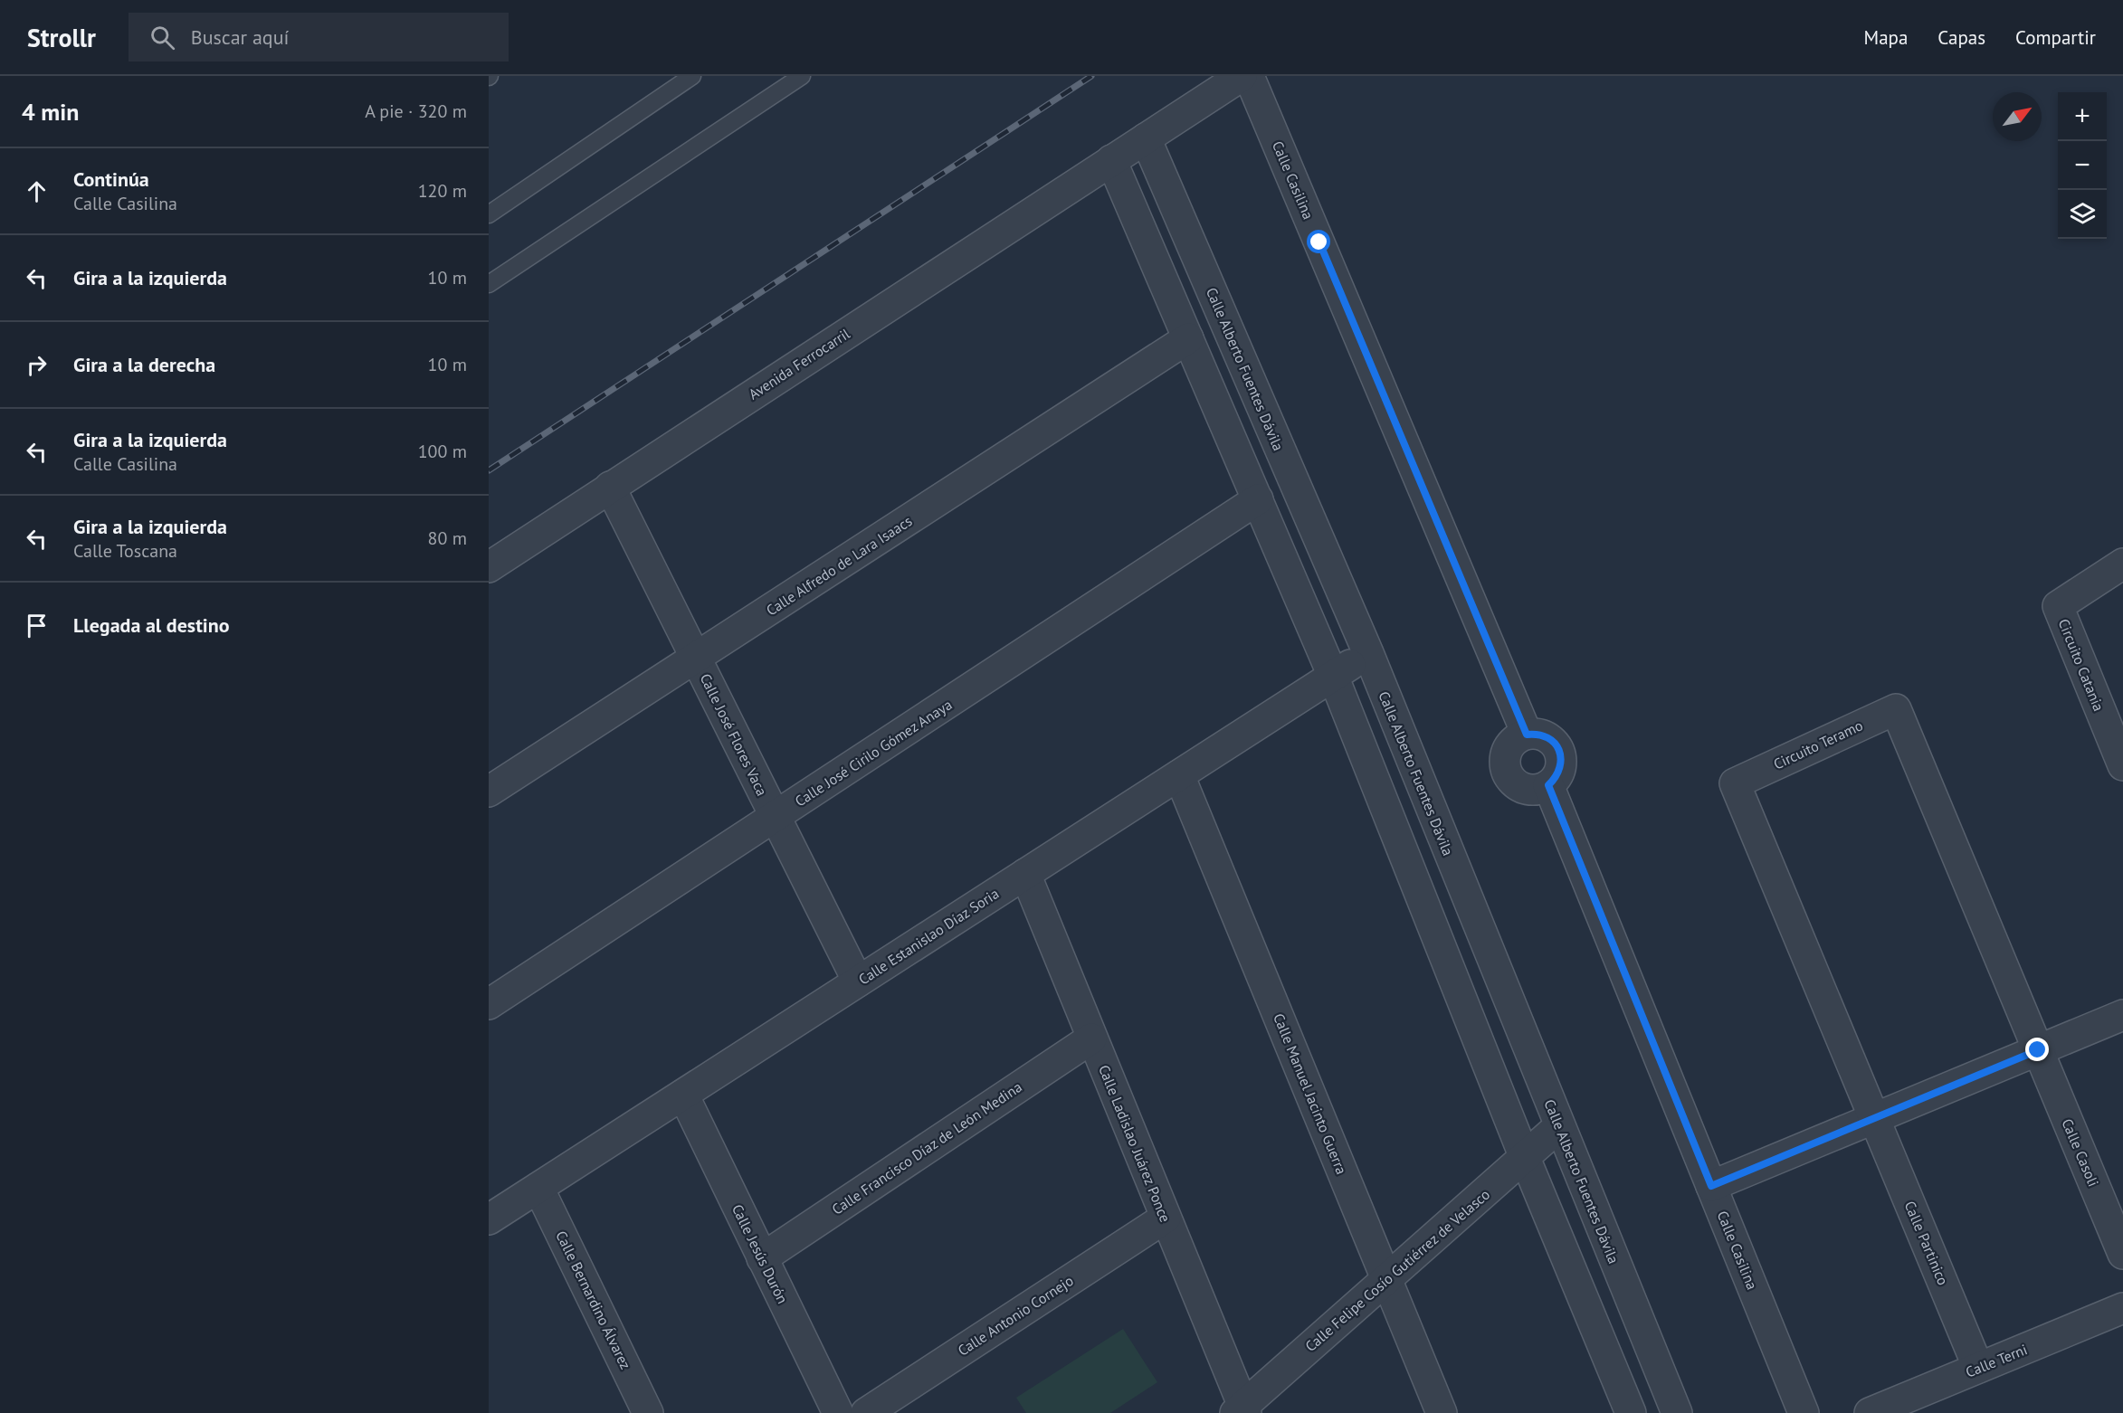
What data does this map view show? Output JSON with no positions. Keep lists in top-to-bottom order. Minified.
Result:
{"streets":{"street":["Calle Casilina","Avenida Ferrocarril","Calle Alberto Fuentes Dávila","Calle Alfredo de Lara Isaacs","Circuito Catania","Calle José Flores Vaca","Circuito Teramo","Calle José Cirilo Gómez Anaya","Calle Estanislao Díaz Soria","Calle Manuel Jacinto Guerra","Calle Ladislao Juárez Ponce","Calle Francisco Díaz de León Medina","Calle Casoli","Calle Partinico","Calle Jesús Durón","Calle Felipe Cosío Gutiérrez de Velasco","Calle Bernardino Álvarez","Calle Antonio Cornejo","Calle Terni"]},"crossings":[["Avenida Ferrocarril","Calle Alberto Fuentes Dávila"],["Avenida Ferrocarril","Calle José Flores Vaca"],["Calle Alberto Fuentes Dávila","Calle Estanislao Díaz Soria"],["Calle Alberto Fuentes Dávila","Calle Felipe Cosío Gutiérrez de Velasco"],["Calle Alfredo de Lara Isaacs","Calle José Flores Vaca"],["Calle José Flores Vaca","Calle José Cirilo Gómez Anaya"],["Calle José Flores Vaca","Calle Estanislao Díaz Soria"],["Circuito Teramo","Calle Casoli"],["Circuito Teramo","Calle Partinico"],["Calle Estanislao Díaz Soria","Calle Manuel Jacinto Guerra"],["Calle Estanislao Díaz Soria","Calle Ladislao Juárez Ponce"],["Calle Estanislao Díaz Soria","Calle Jesús Durón"],["Calle Estanislao Díaz Soria","Calle Bernardino Álvarez"],["Calle Manuel Jacinto Guerra","Calle Felipe Cosío Gutiérrez de Velasco"],["Calle Ladislao Juárez Ponce","Calle Francisco Díaz de León Medina"],["Calle Ladislao Juárez Ponce","Calle Felipe Cosío Gutiérrez de Velasco"],["Calle Ladislao Juárez Ponce","Calle Antonio Cornejo"],["Calle Francisco Díaz de León Medina","Calle Jesús Durón"],["Calle Partinico","Calle Terni"]],"north":"top right","page":{"header":"Strollr","search":"Buscar aquí","nav":["Mapa","Capas","Compartir"],"heading":["4 min","A pie · 320 m"],"map_buttons":["+","−"],"list":[["Continúa","Calle Casilina","120 m"],["Gira a la izquierda","10 m"],["Gira a la derecha","10 m"],["Gira a la izquierda","Calle Casilina","100 m"],["Gira a la izquierda","Calle Toscana","80 m"],"Llegada al destino"]}}
